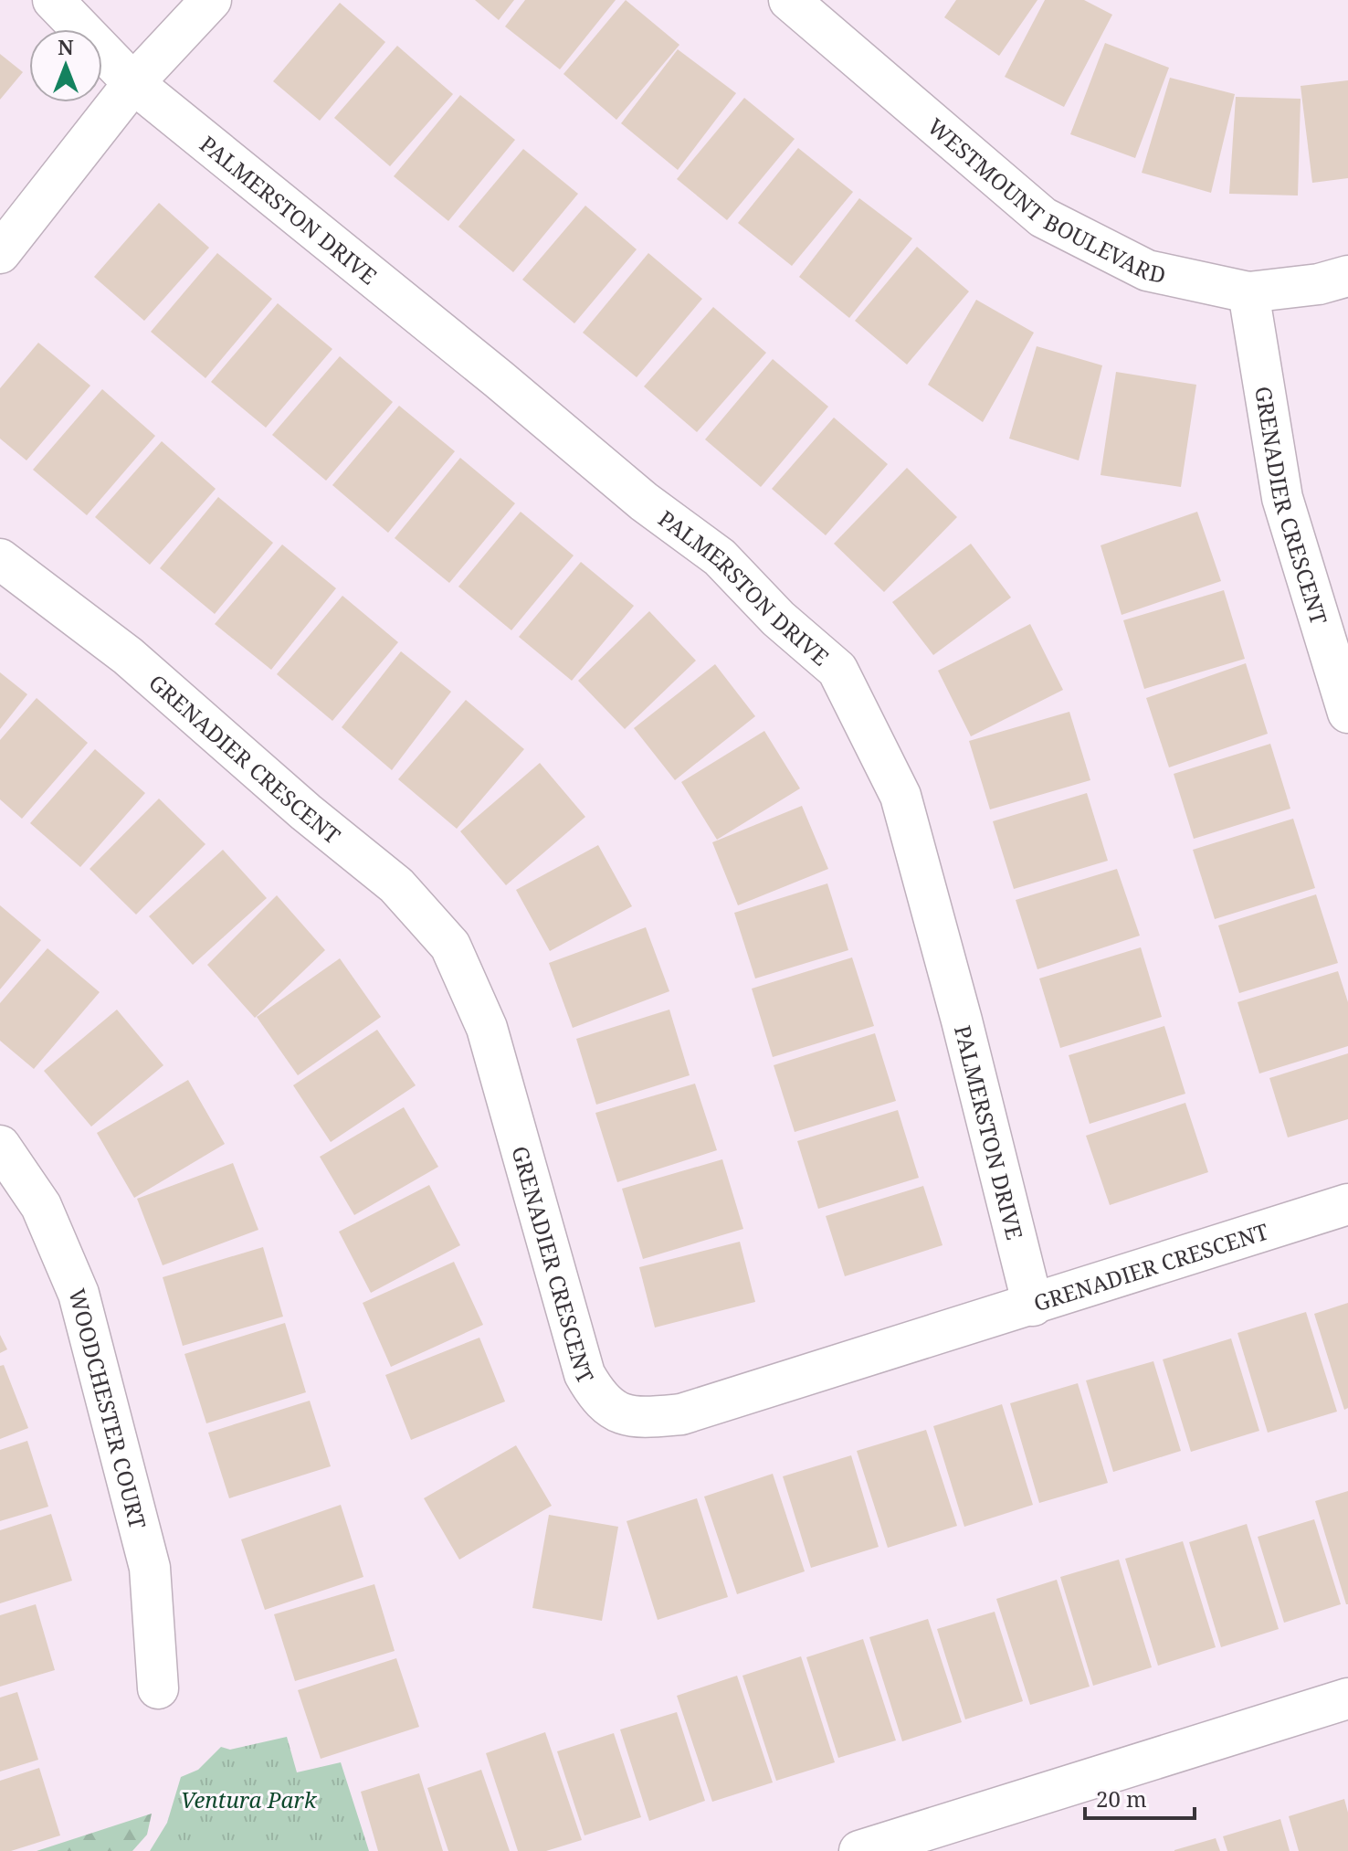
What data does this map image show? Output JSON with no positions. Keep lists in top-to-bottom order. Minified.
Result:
{"streets":{"street":["WESTMOUNT BOULEVARD","PALMERSTON DRIVE","GRENADIER CRESCENT","WOODCHESTER COURT"]},"crossings":[["WESTMOUNT BOULEVARD","GRENADIER CRESCENT"],["PALMERSTON DRIVE","GRENADIER CRESCENT"]],"parks":["Ventura Park"],"scale_bar":"20 m","north":"top"}
